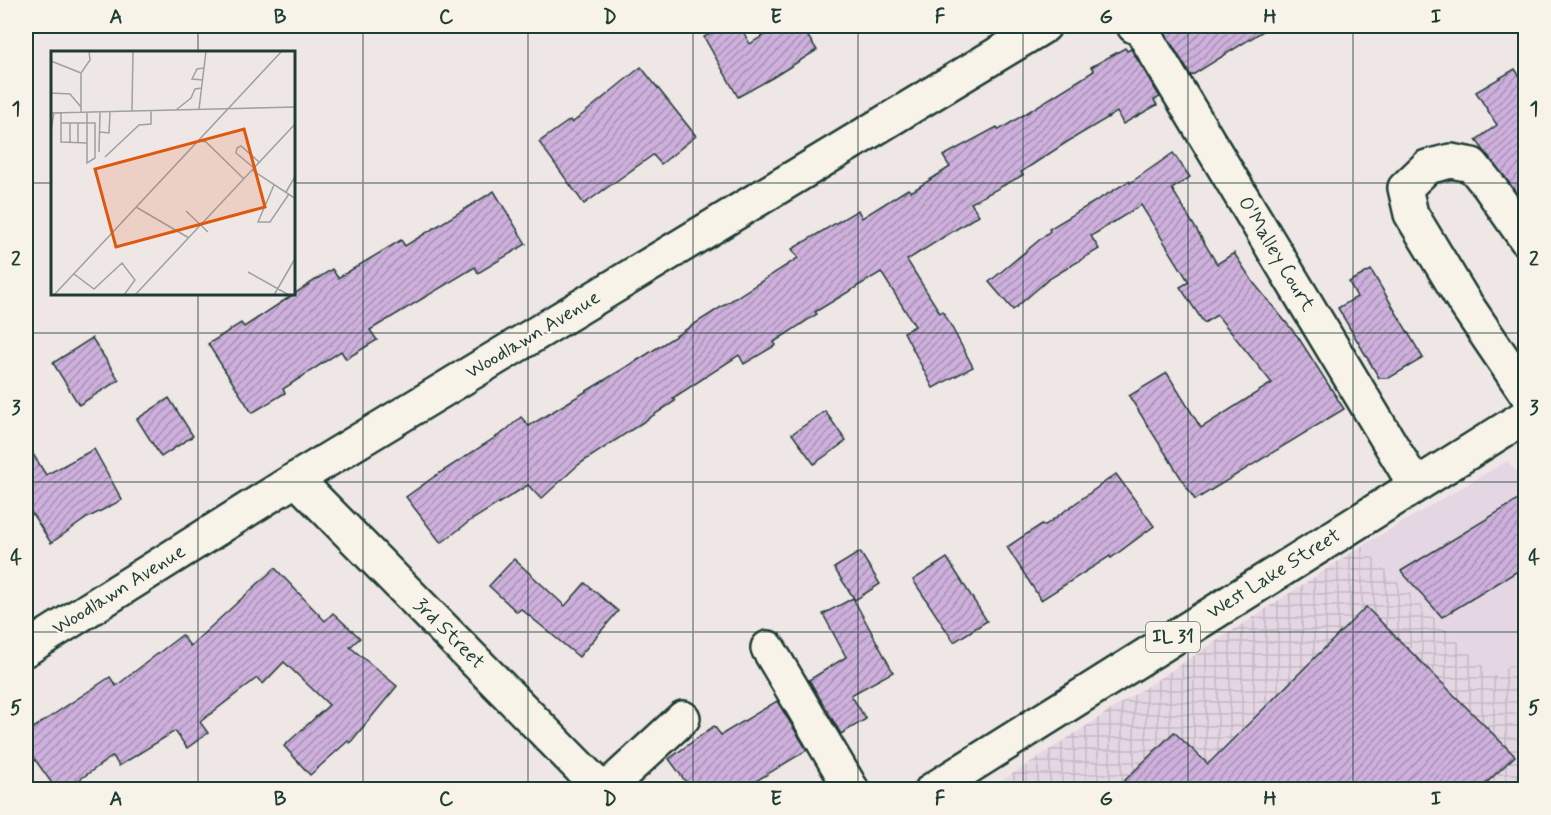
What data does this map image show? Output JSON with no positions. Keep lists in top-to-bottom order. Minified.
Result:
{"streets":{"street":["O'Malley Court","Woodlawn Avenue","West Lake Street","3rd Street","IL 31"]},"crossings":[["O'Malley Court","West Lake Street"],["Woodlawn Avenue","3rd Street"]],"grid":{"columns":["A","B","C","D","E","F","G","H","I"],"rows":["1","2","3","4","5"]}}
